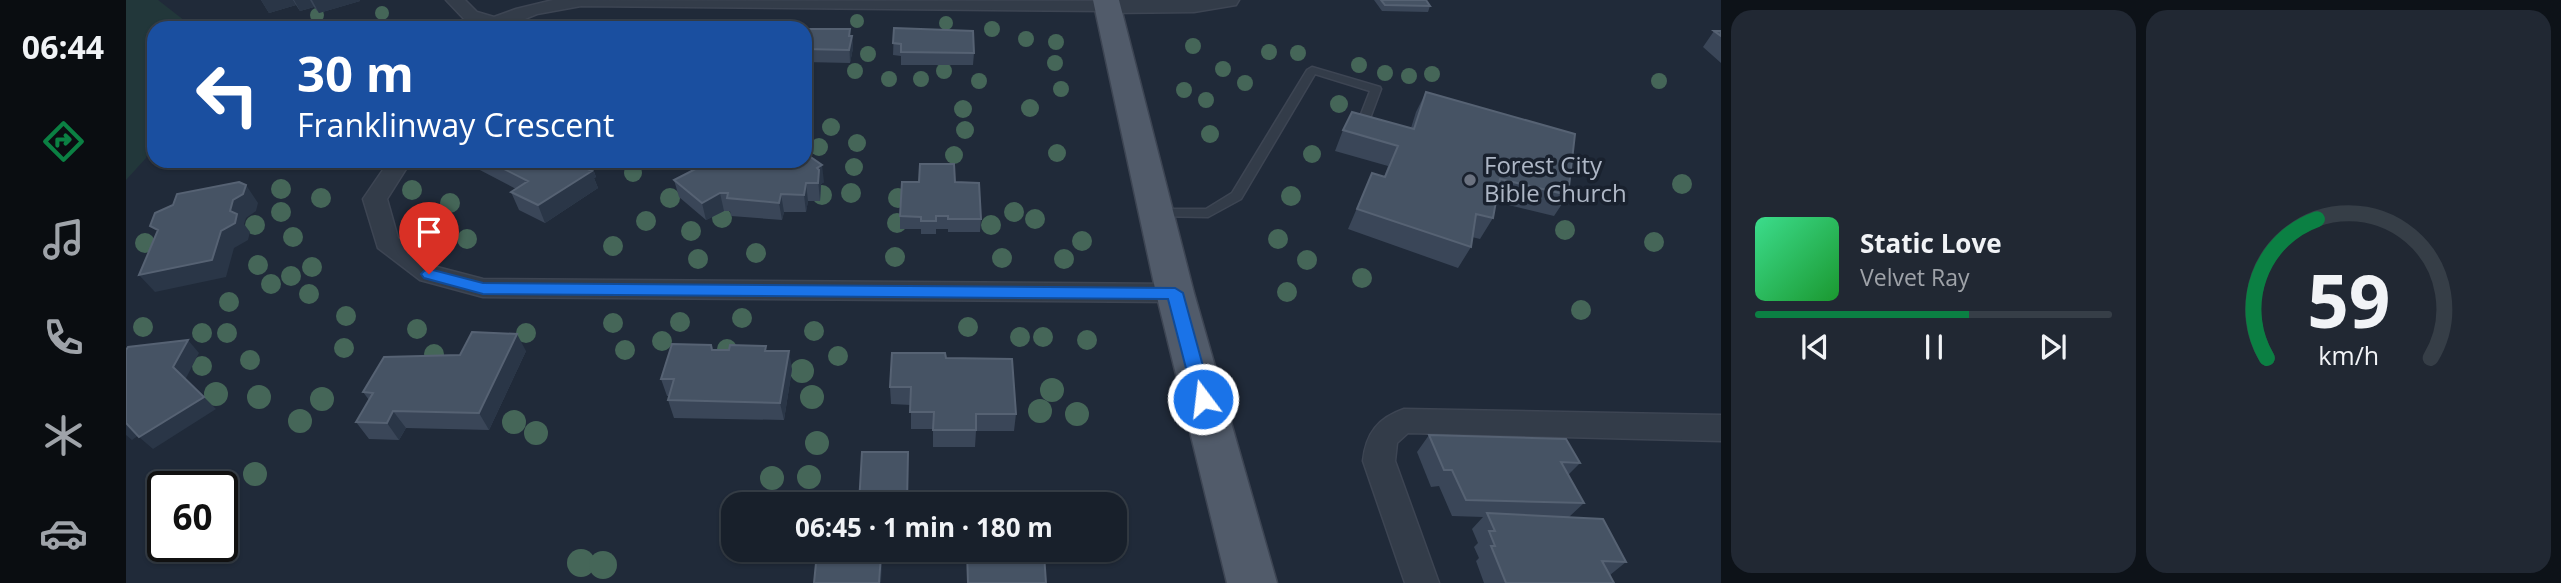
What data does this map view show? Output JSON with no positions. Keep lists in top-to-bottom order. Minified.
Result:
{"places":["Forest City Bible Church"],"page":{"tabs":"06:44","turn":["30 m","Franklinway Crescent"],"song":["Static Love","Velvet Ray"],"limit":"60","trip":"06:45 · 1 min · 180 m","gauge":["59","km/h"]}}
